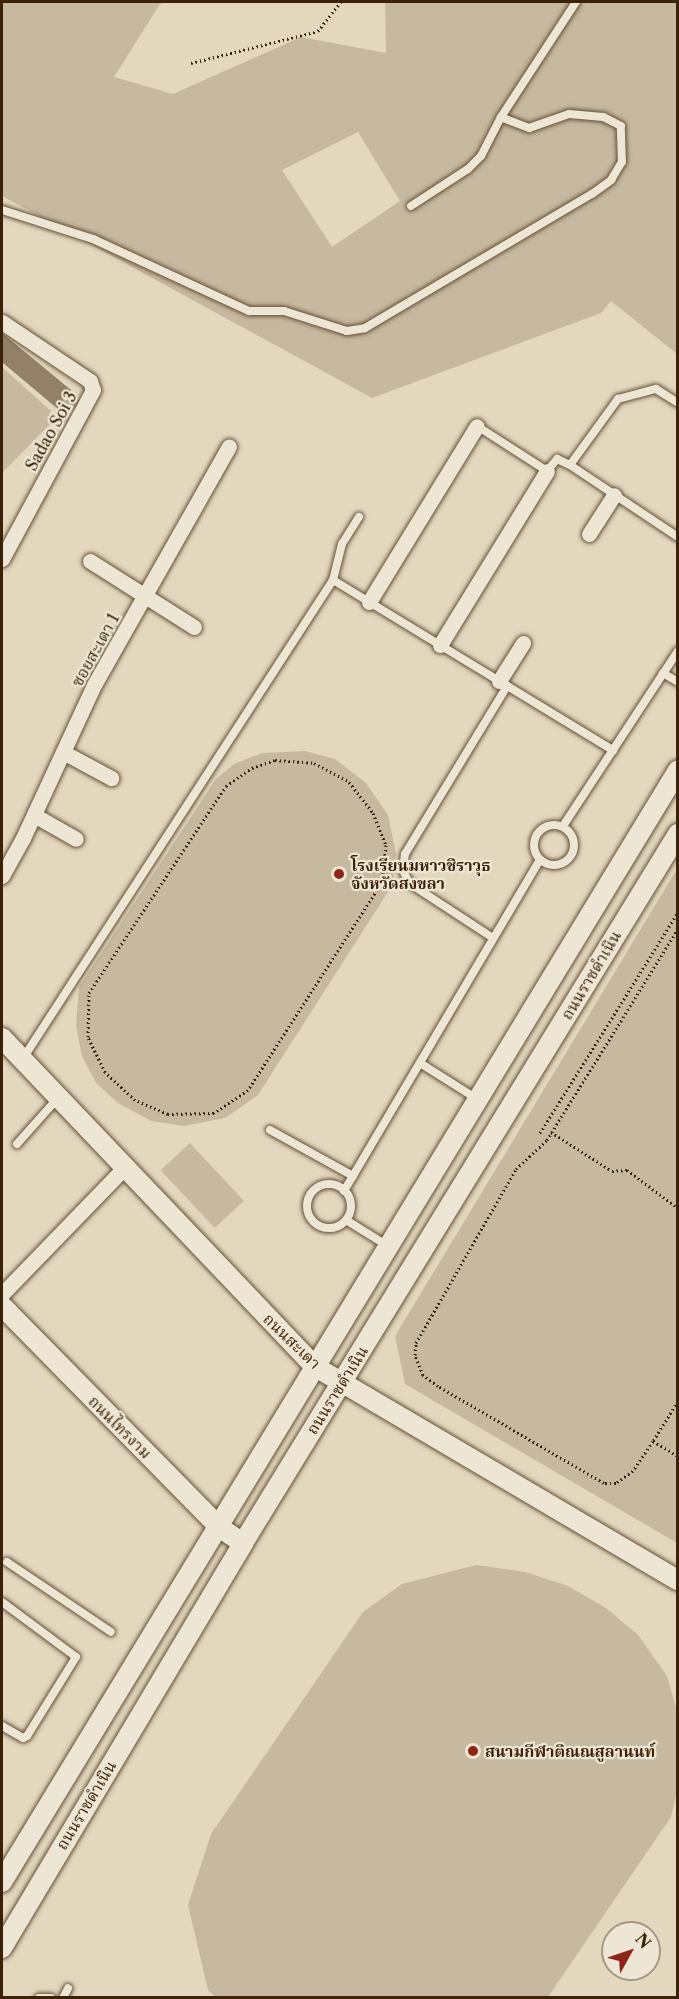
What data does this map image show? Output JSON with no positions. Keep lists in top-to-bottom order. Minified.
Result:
{"streets":{"street":["Sadao Soi 3","ซอยสะเดา 1","ถนนราชดำเนิน","ถนนสะเดา","ถนนไทรงาม"]},"crossings":[["ถนนราชดำเนิน","ถนนสะเดา"],["ถนนราชดำเนิน","ถนนไทรงาม"]],"places":["โรงเรียนมหาวชิราวุธ จังหวัดสงขลา","สนามกีฬาติณณสูลานนท์"],"north":"top right"}
